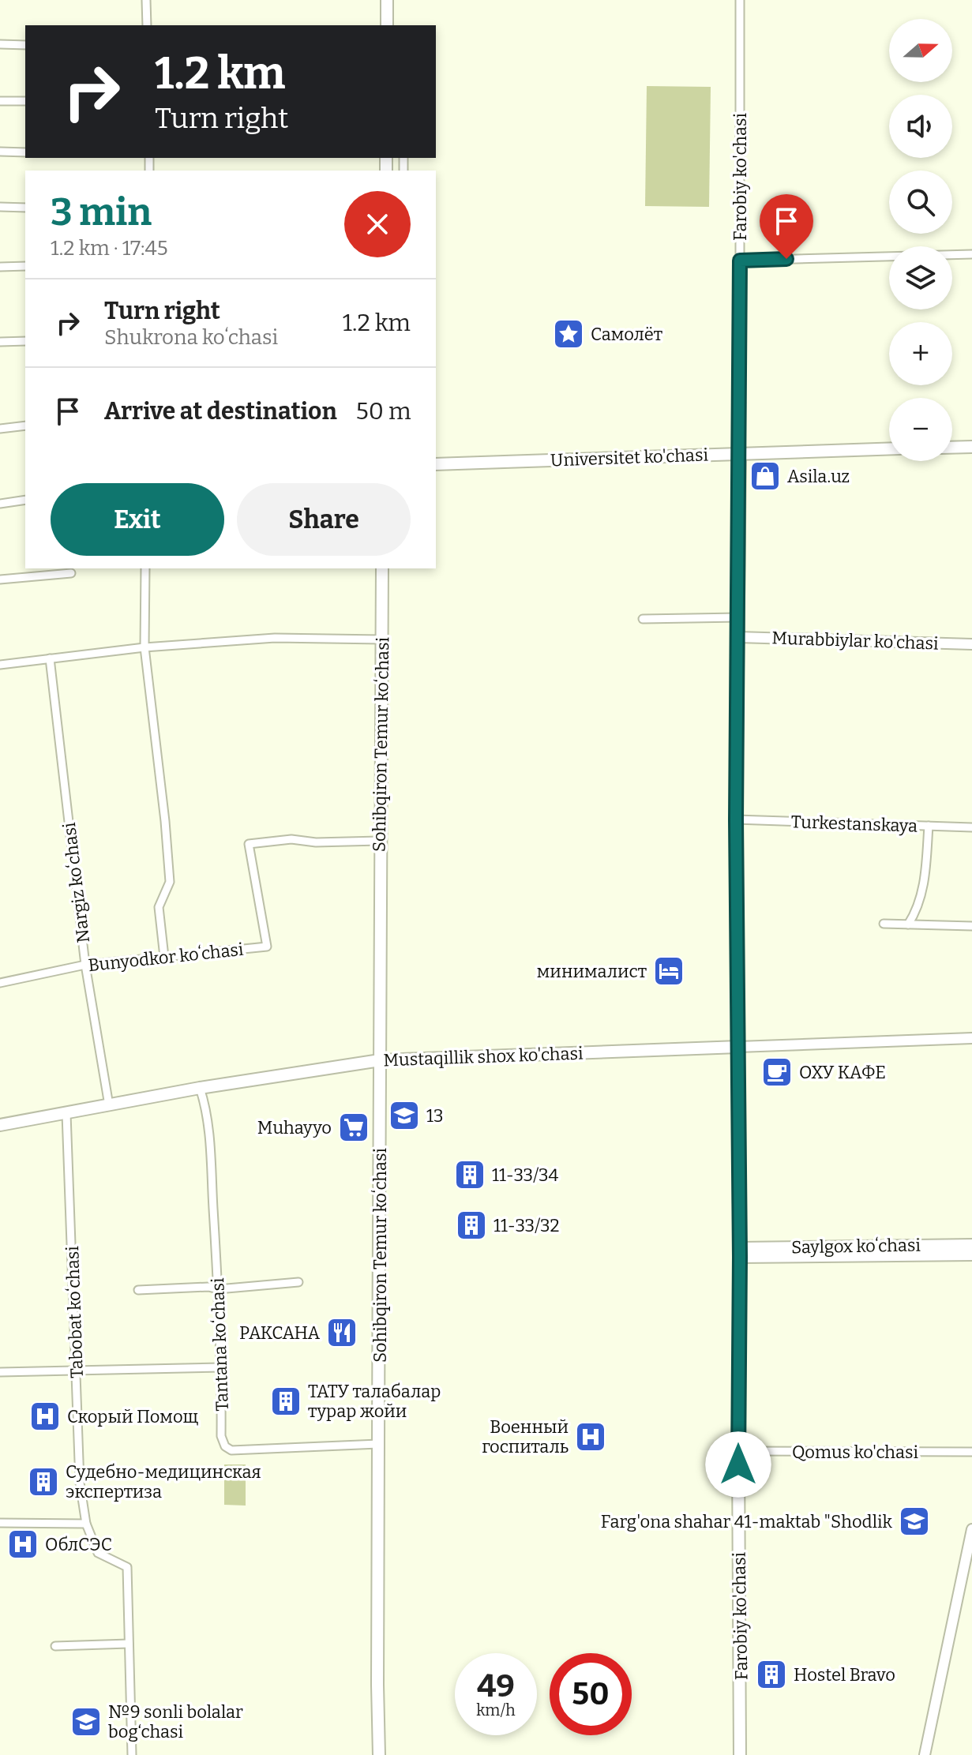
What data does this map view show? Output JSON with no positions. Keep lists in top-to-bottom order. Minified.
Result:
{"streets":{"main road":["Farobiy ko'chasi","Universitet ko'chasi","Sohibqiron Temur koʻchasi","Mustaqillik shox ko'chasi","Saylgox koʻchasi"],"street":["Murabbiylar ko'chasi","Turkestanskaya","Nargiz koʻchasi","Bunyodkor koʻchasi","Tabobat koʻchasi","Tantana koʻchasi","Qomus ko'chasi"]},"crossings":[["Farobiy ko'chasi","Universitet ko'chasi"],["Farobiy ko'chasi","Murabbiylar ko'chasi"],["Farobiy ko'chasi","Turkestanskaya"],["Farobiy ko'chasi","Mustaqillik shox ko'chasi"],["Farobiy ko'chasi","Saylgox koʻchasi"],["Farobiy ko'chasi","Qomus ko'chasi"],["Sohibqiron Temur koʻchasi","Bunyodkor koʻchasi"],["Sohibqiron Temur koʻchasi","Mustaqillik shox ko'chasi"],["Sohibqiron Temur koʻchasi","Tantana koʻchasi"],["Nargiz koʻchasi","Bunyodkor koʻchasi"],["Nargiz koʻchasi","Mustaqillik shox ko'chasi"],["Mustaqillik shox ko'chasi","Tabobat koʻchasi"],["Mustaqillik shox ko'chasi","Tantana koʻchasi"]],"places":{"place":["Самолёт"],"shop":["Asila.uz"],"hotel":["минималист"],"cafe":["ОХУ КАФЕ"],"school or university":["13","Farg'ona shahar 41-maktab \"Shodlik","№9 sonli bolalar bog‘chasi"],"supermarket":["Muhayyo"],"building":["11-33/34","11-33/32","ТАТУ талабалар турар жойи","Судебно-медицинская экспертиза","Hostel Bravo"],"restaurant":["РАКСАНА"],"hospital":["Скорый Помощ","Военный госпиталь","ОблСЭС"]},"north":"right","page":{"map_buttons":["+","−"],"turn":["1.2 km","Turn right"],"heading":["3 min","1.2 km · 17:45"],"list":[{"name":"Turn right","note":"Shukrona koʻchasi","value":"1.2 km"},{"name":"Arrive at destination","value":"50 m"}],"buttons":["Exit","Share"],"speed":"49 km/h","limit":"50"}}
